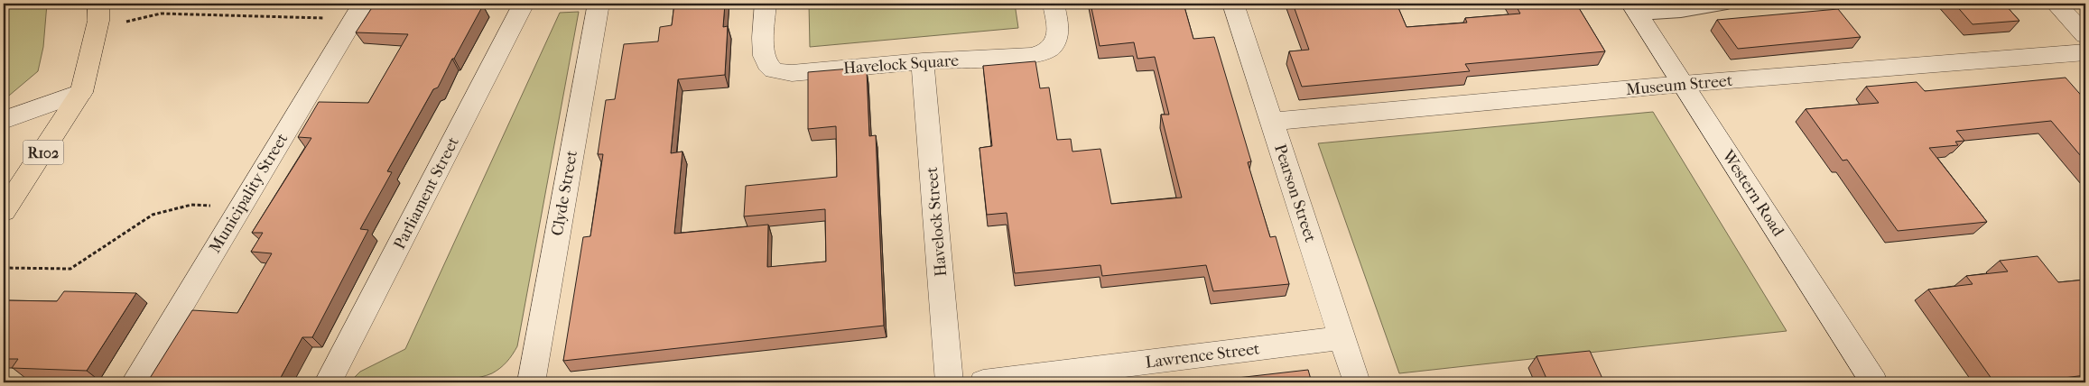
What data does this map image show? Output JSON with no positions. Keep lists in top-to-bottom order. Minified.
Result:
{"streets":{"main road":["R102"],"street":["Havelock Square","Museum Street","Municipality Street","Parliament Street","Clyde Street","Pearson Street","Western Road","Havelock Street","Lawrence Street"]},"crossings":[["Havelock Square","Havelock Street"],["Museum Street","Pearson Street"],["Museum Street","Western Road"],["Pearson Street","Lawrence Street"]]}
